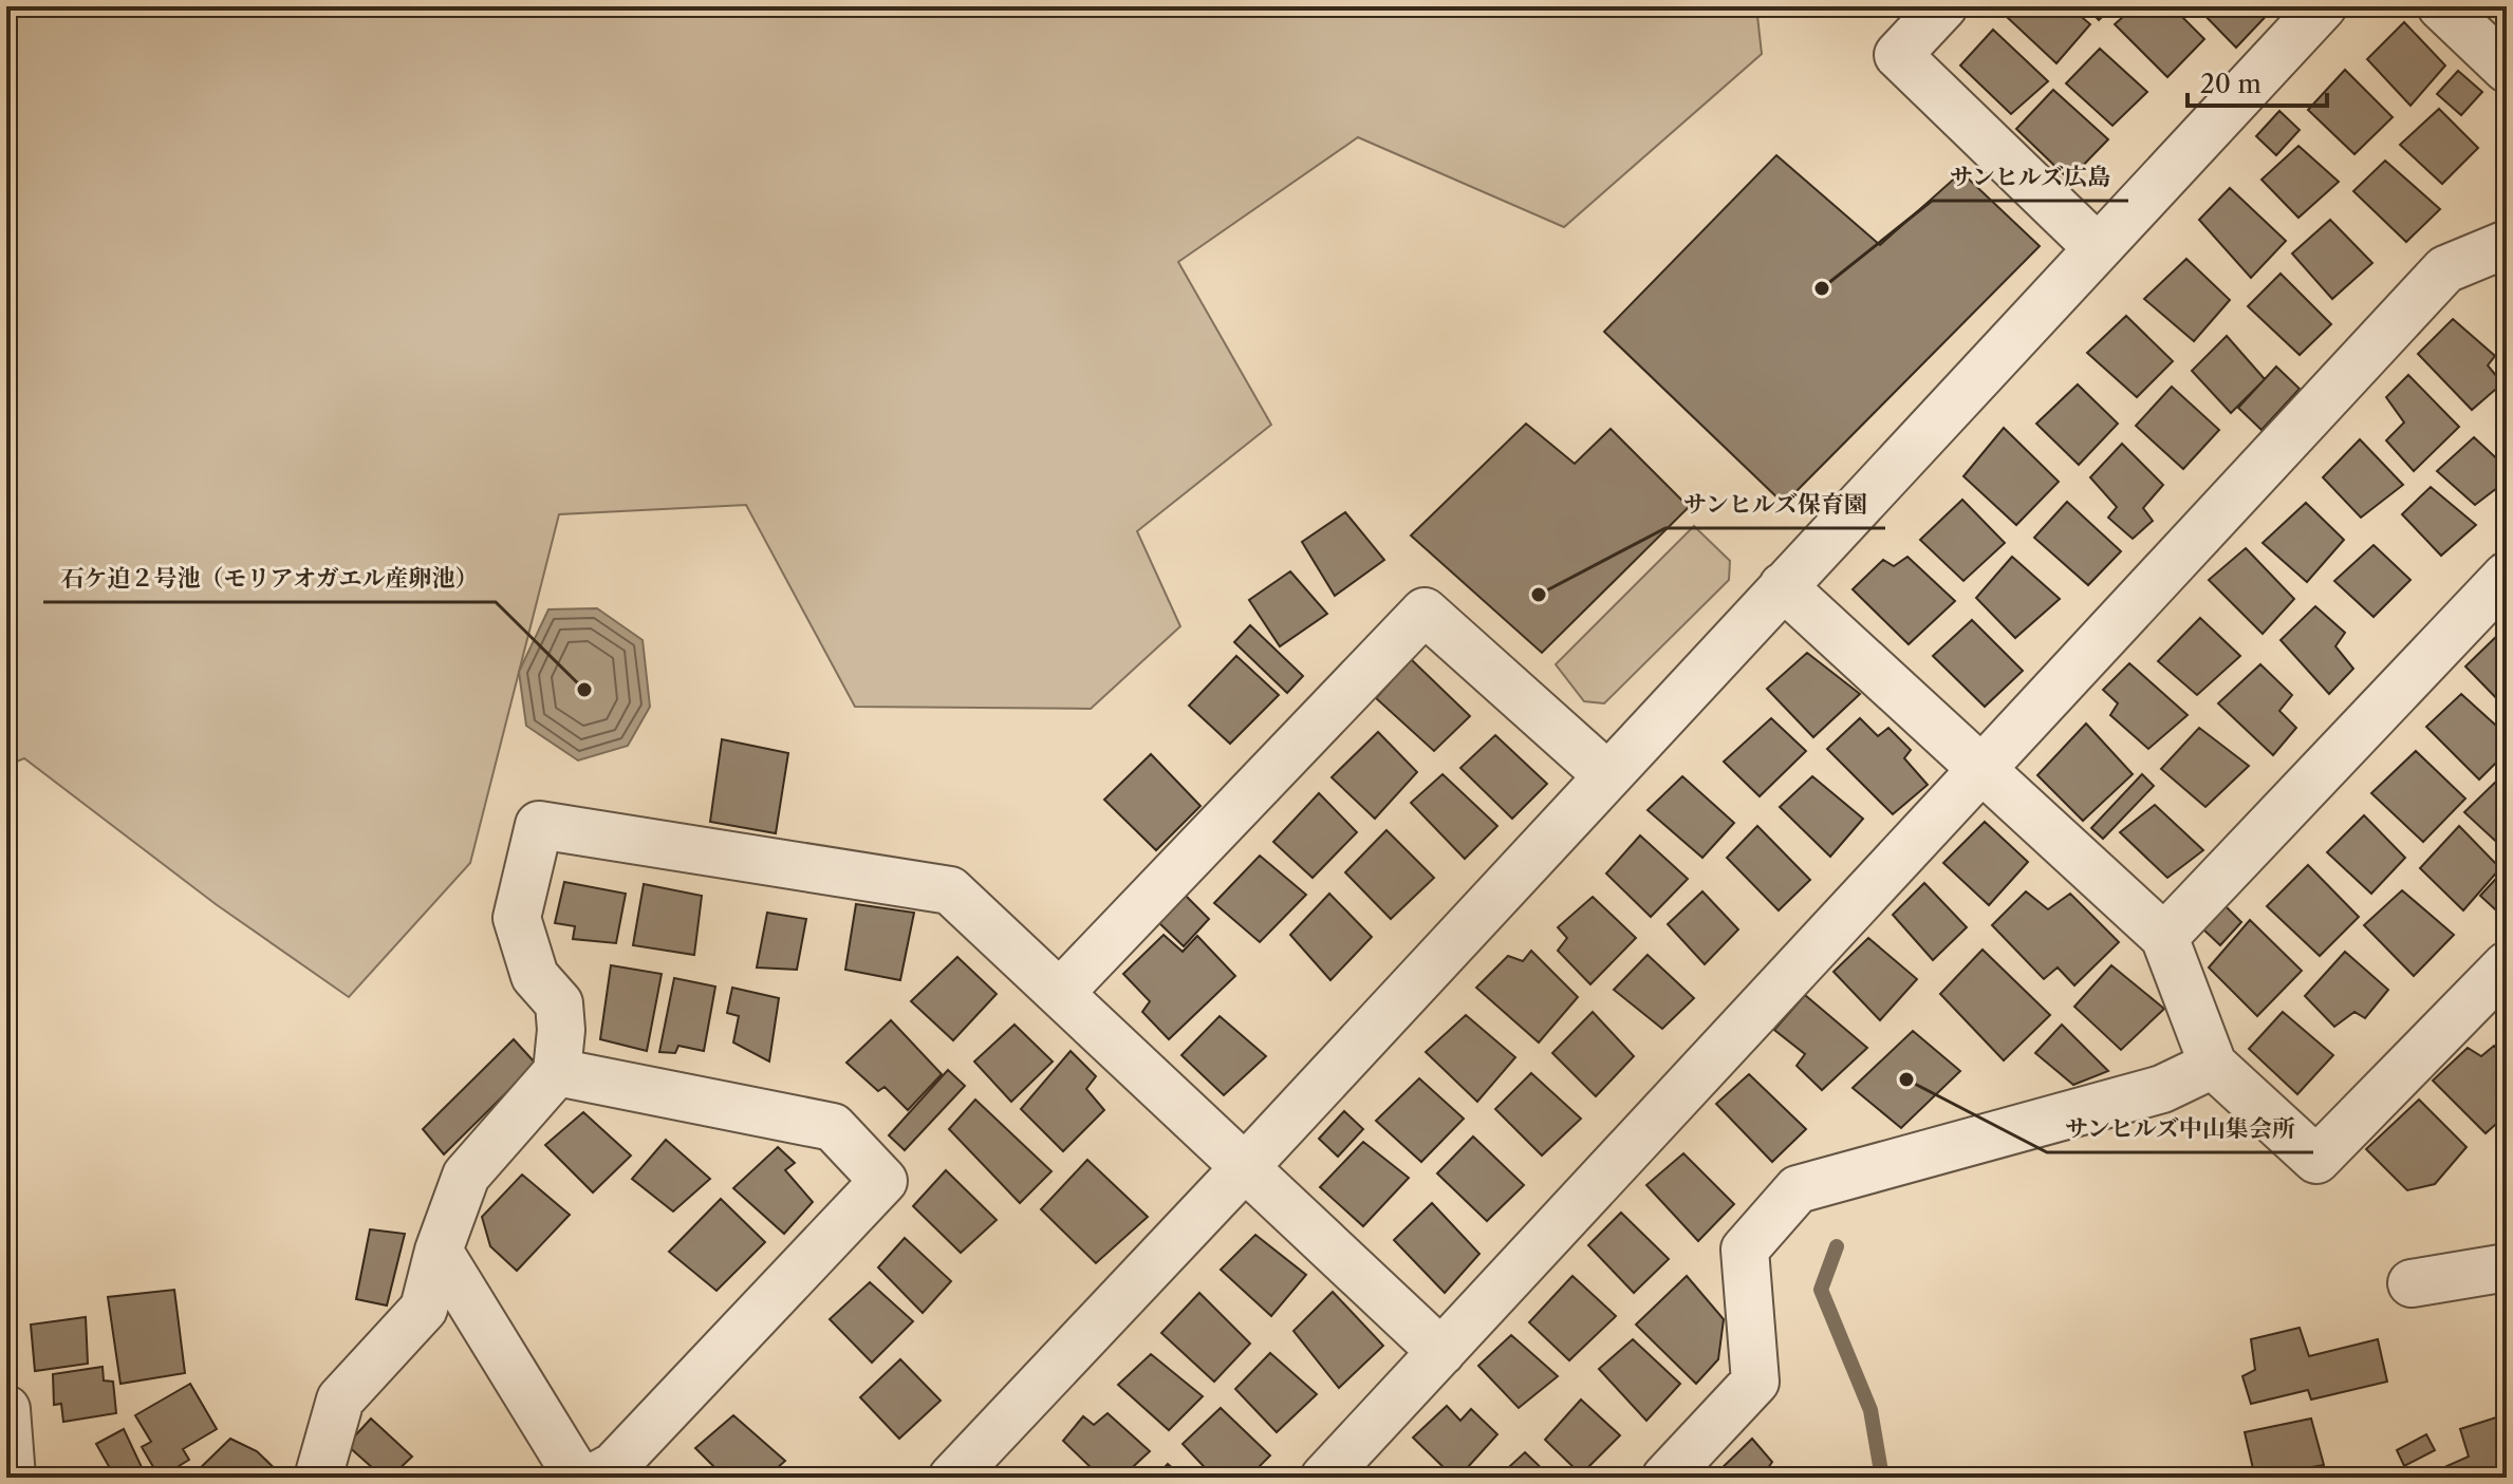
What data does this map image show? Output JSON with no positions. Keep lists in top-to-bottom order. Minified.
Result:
{"places":["サンヒルズ広島","サンヒルズ保育園","石ケ迫２号池（モリアオガエル産卵池）","サンヒルズ中山集会所"],"scale_bar":"20 m"}
